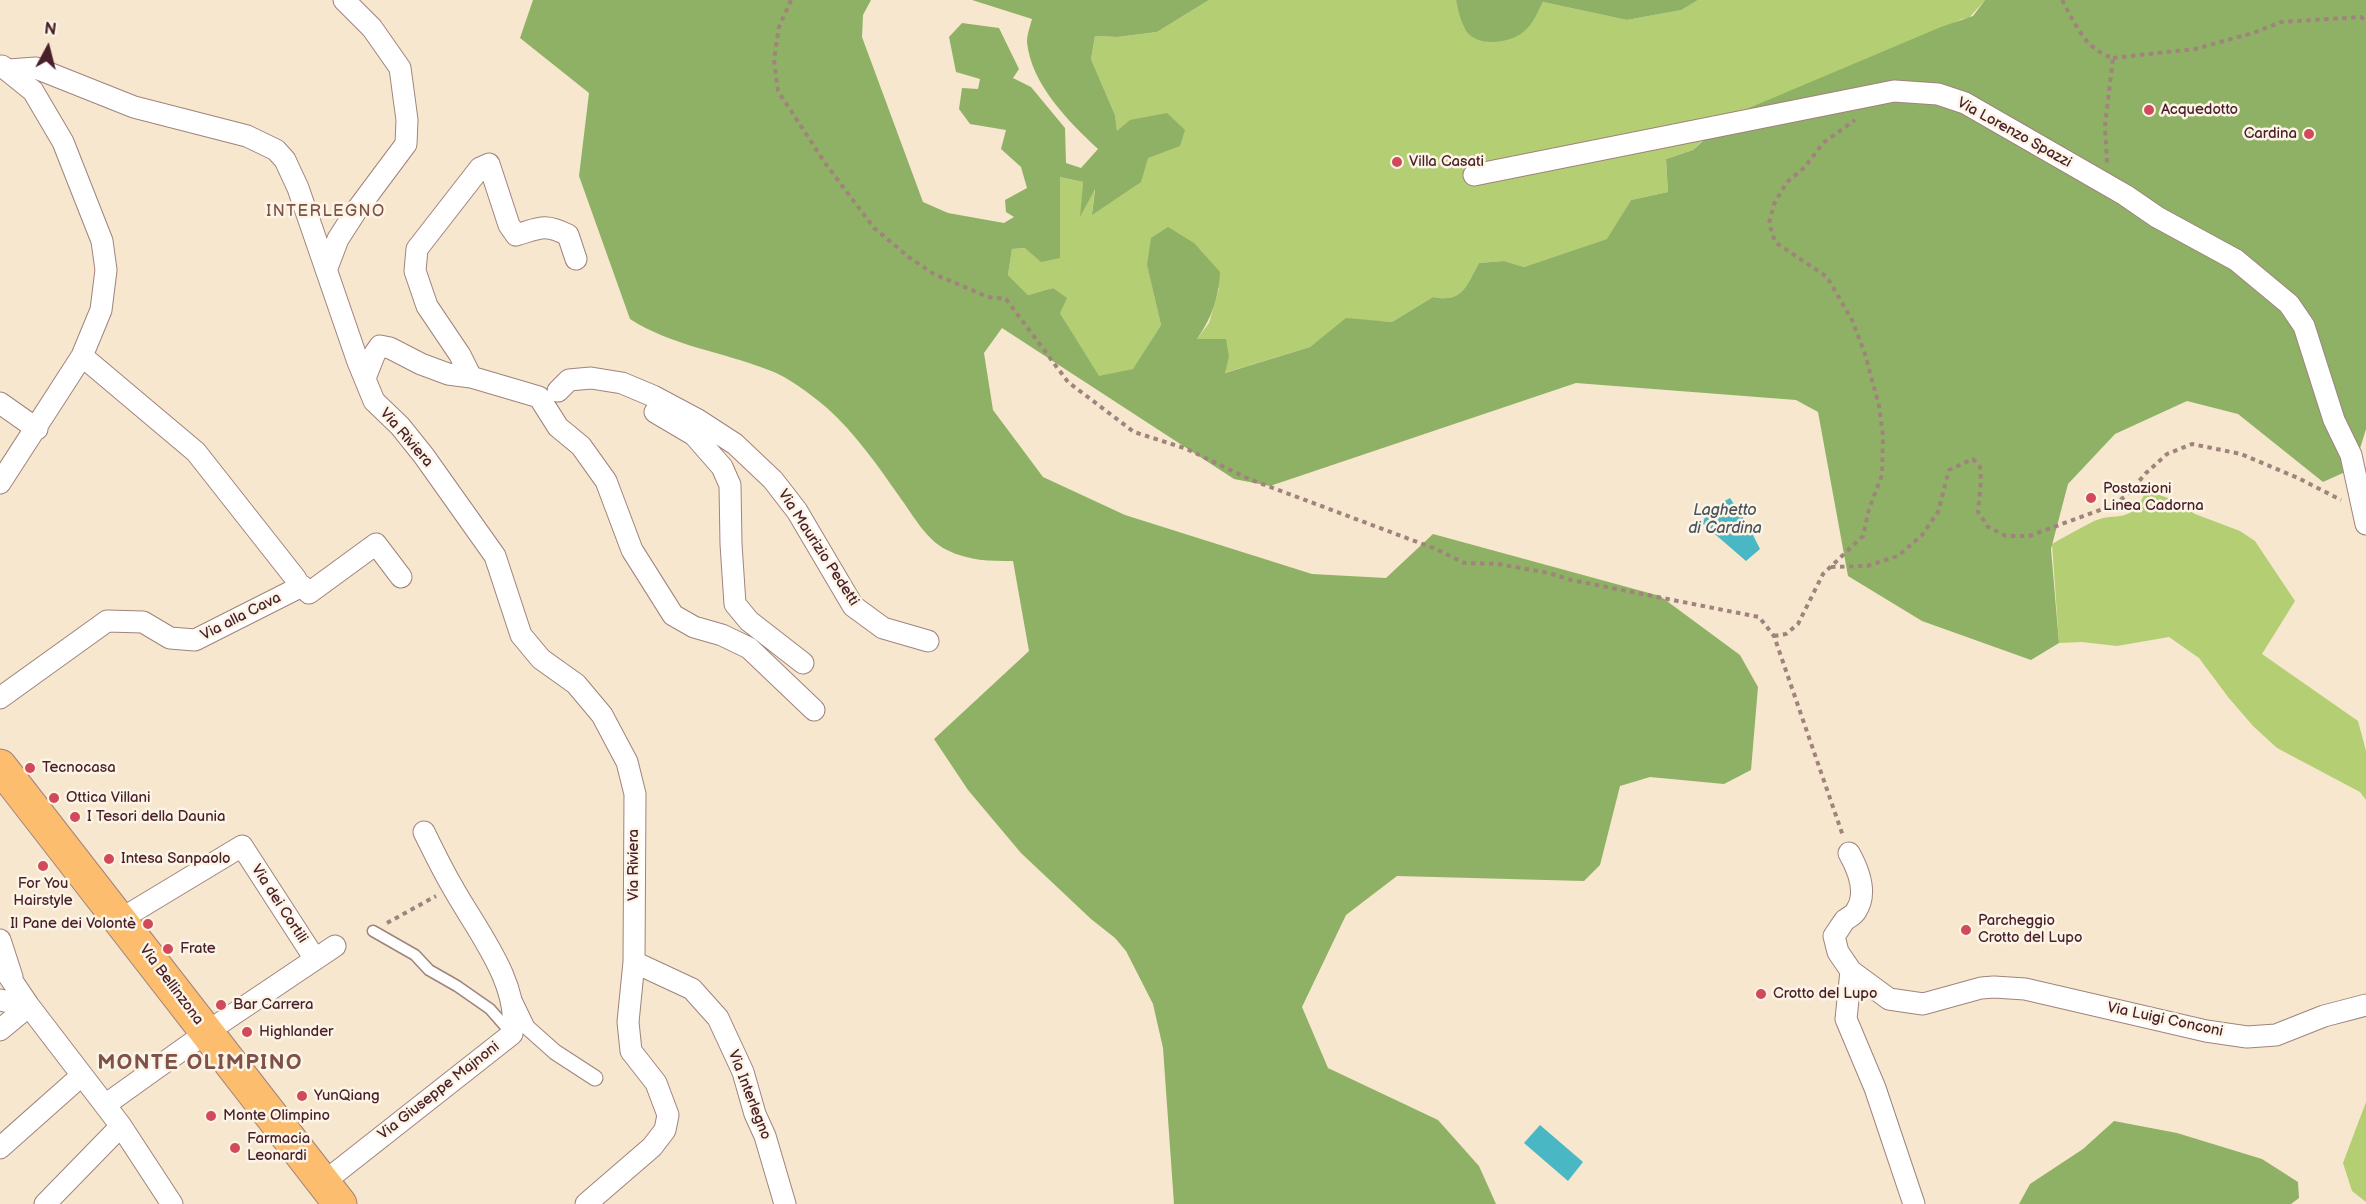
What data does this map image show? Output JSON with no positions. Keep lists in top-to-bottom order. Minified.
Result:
{"streets":{"main road":["Via Bellinzona"],"street":["Via Lorenzo Spazzi","Via Riviera","Via Maurizio Pedetti","Via alla Cava","Via dei Cortili","Via Luigi Conconi","Via Giuseppe Majnoni","Via Interlegno"]},"crossings":[["Via Riviera","Via Interlegno"],["Via dei Cortili","Via Bellinzona"],["Via Bellinzona","Via Giuseppe Majnoni"]],"districts":["INTERLEGNO","MONTE OLIMPINO"],"water":["Laghetto di Cardina"],"places":["Acquedotto","Cardina","Villa Casati","Postazioni Linea Cadorna","Tecnocasa","Ottica Villani","I Tesori della Daunia","Intesa Sanpaolo","For You Hairstyle","Il Pane dei Volontè","Parcheggio Crotto del Lupo","Frate","Crotto del Lupo","Bar Carrera","Highlander","YunQiang","Monte Olimpino","Farmacia Leonardi"],"north":"top"}
